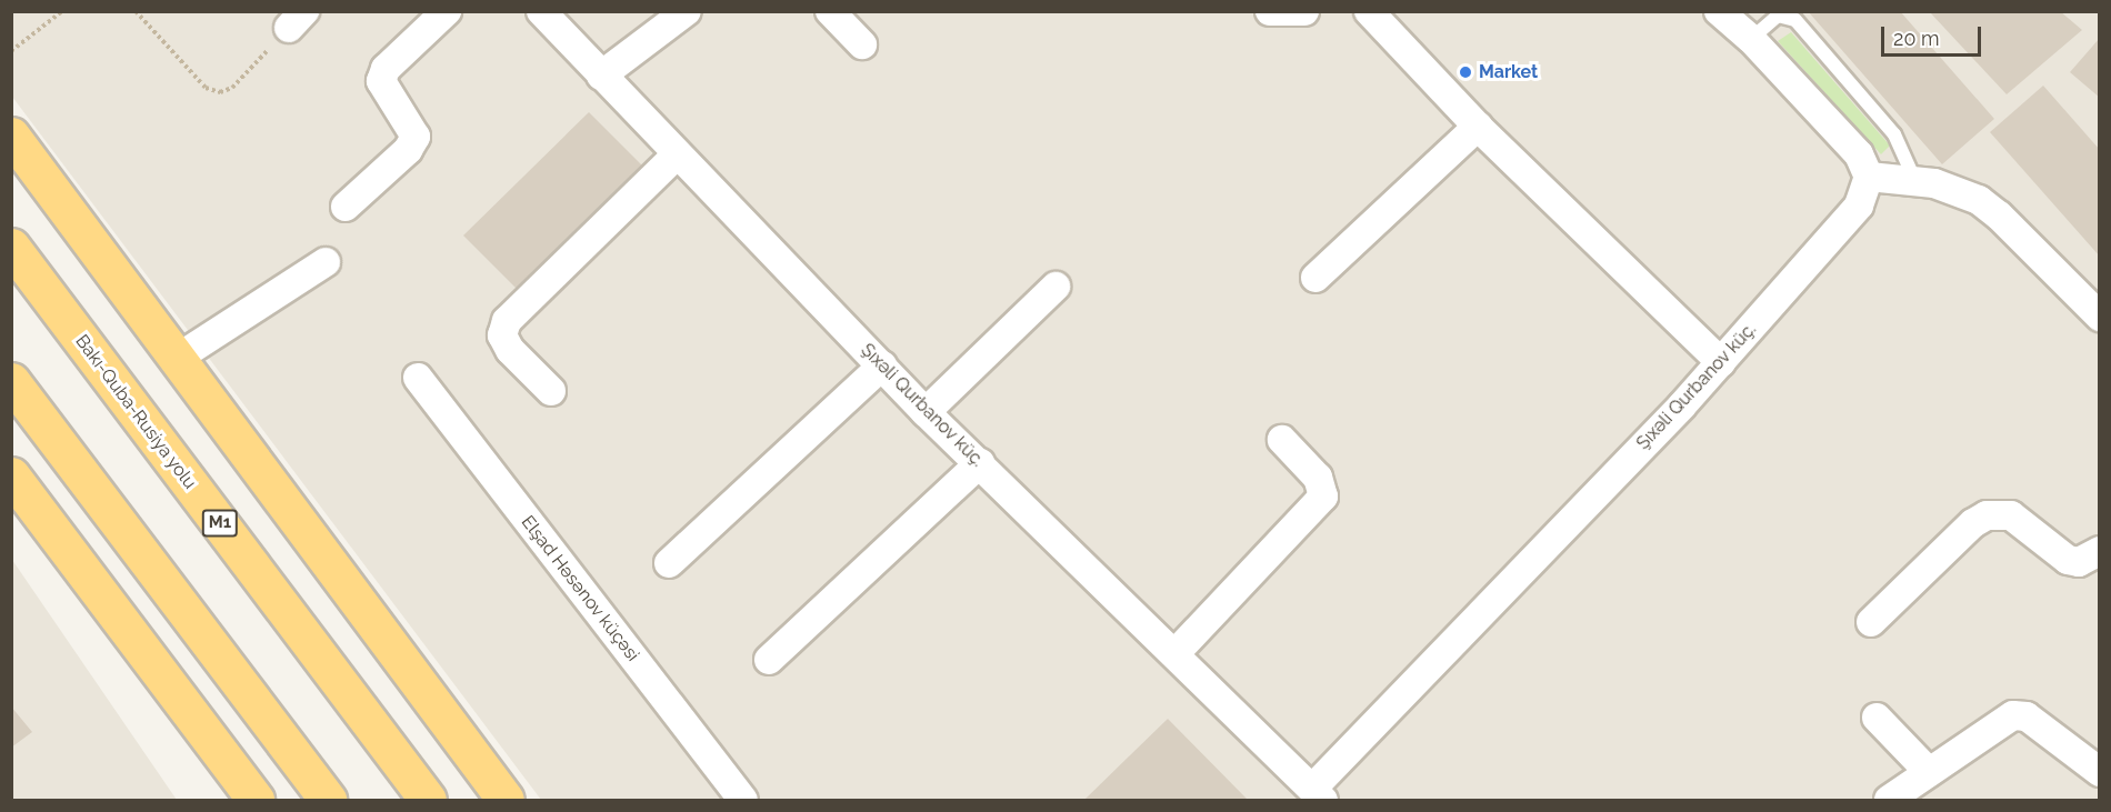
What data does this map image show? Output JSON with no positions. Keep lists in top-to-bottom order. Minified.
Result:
{"streets":{"highway":["Bakı-Quba-Rusiya yolu","M1"],"street":["Şıxəli Qurbanov küç.","Elşad Həsənov küçəsi"]},"places":["Market"],"scale_bar":"20 m"}
